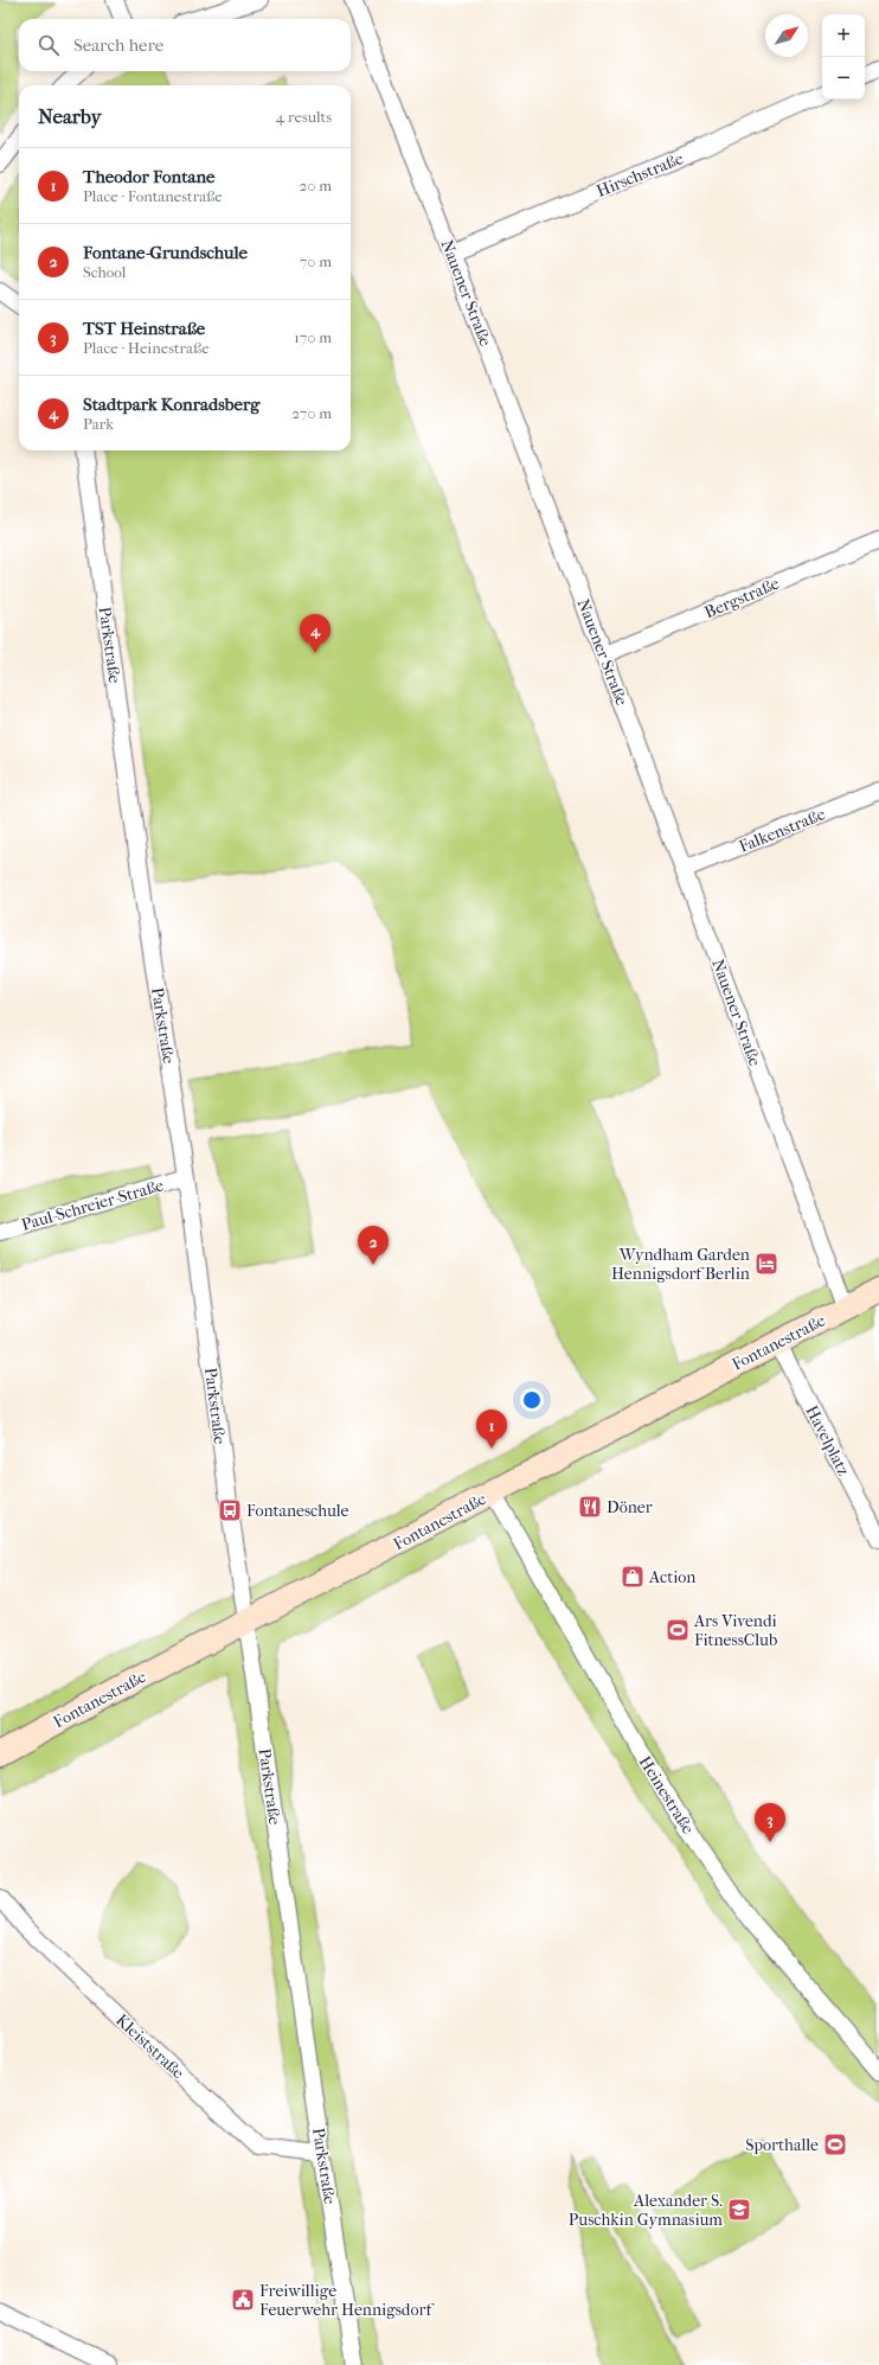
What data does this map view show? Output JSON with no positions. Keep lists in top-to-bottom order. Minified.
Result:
{"streets":{"street":["Hirschstraße","Nauener Straße","Bergstraße","Parkstraße","Falkenstraße","Paul-Schreier-Straße","Fontanestraße","Havelplatz","Heinestraße","Kleiststraße"]},"crossings":[["Hirschstraße","Nauener Straße"],["Nauener Straße","Bergstraße"],["Nauener Straße","Falkenstraße"],["Nauener Straße","Fontanestraße"],["Parkstraße","Paul-Schreier-Straße"],["Parkstraße","Fontanestraße"],["Parkstraße","Kleiststraße"],["Fontanestraße","Havelplatz"],["Fontanestraße","Heinestraße"]],"places":{"hotel":["Wyndham Garden Hennigsdorf Berlin"],"restaurant":["Döner"],"bus stop":["Fontaneschule"],"shop":["Action"],"sports":["Ars Vivendi FitnessClub","Sporthalle"],"school or university":["Alexander S. Puschkin Gymnasium"],"public building":["Freiwillige Feuerwehr Hennigsdorf"]},"north":"top right","page":{"map_buttons":["+","−"],"search":"Search here","heading":["Nearby","4 results"],"list":[{"mark":"1","name":"Theodor Fontane","note":"Place · Fontanestraße","value":"20 m"},{"mark":"2","name":"Fontane-Grundschule","note":"School","value":"70 m"},{"mark":"3","name":"TST Heinstraße","note":"Place · Heinestraße","value":"170 m"},{"mark":"4","name":"Stadtpark Konradsberg","note":"Park","value":"270 m"}],"pins":["4","2","1","3"]}}
